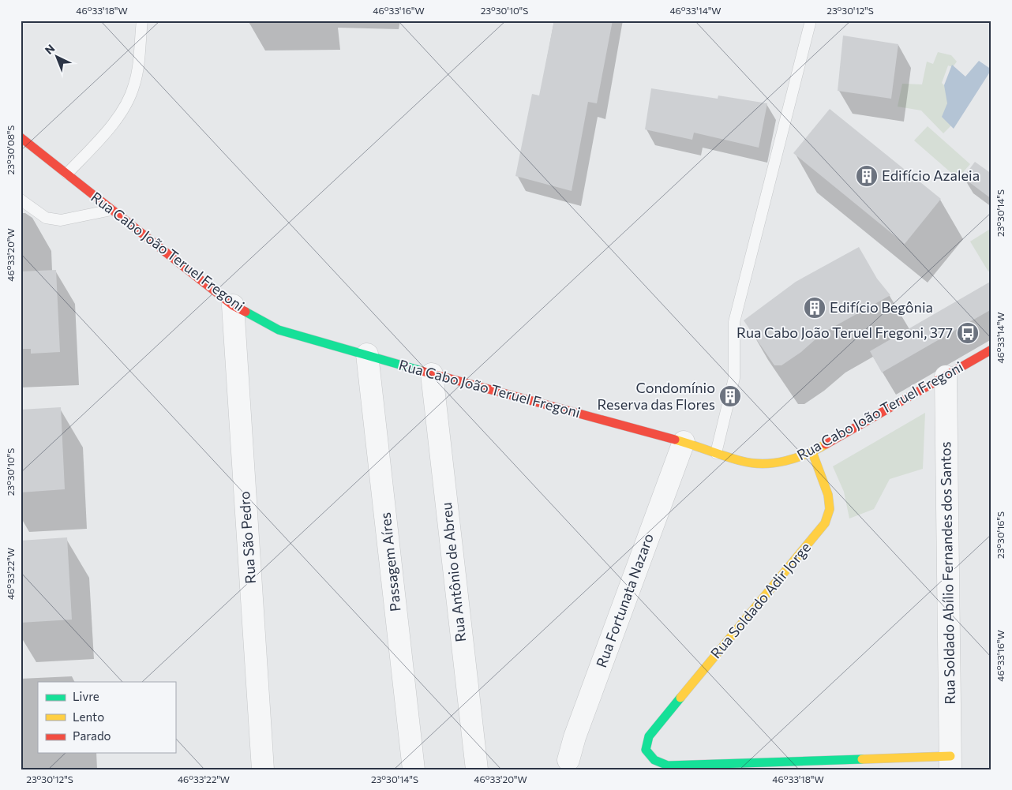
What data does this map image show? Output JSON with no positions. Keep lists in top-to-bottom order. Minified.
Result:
{"streets":{"street":["Rua Cabo João Teruel Fregoni","Rua São Pedro","Passagem Aíres","Rua Antônio de Abreu","Rua Soldado Abílio Fernandes dos Santos","Rua Fortunata Nazaro","Rua Soldado Adir Jorge"]},"crossings":[["Rua Cabo João Teruel Fregoni","Rua São Pedro"],["Rua Cabo João Teruel Fregoni","Passagem Aíres"],["Rua Cabo João Teruel Fregoni","Rua Antônio de Abreu"],["Rua Cabo João Teruel Fregoni","Rua Soldado Abílio Fernandes dos Santos"],["Rua Cabo João Teruel Fregoni","Rua Fortunata Nazaro"],["Rua Cabo João Teruel Fregoni","Rua Soldado Adir Jorge"],["Rua Soldado Abílio Fernandes dos Santos","Rua Soldado Adir Jorge"]],"places":{"building":["Edifício Azaleia","Edifício Begônia","Condomínio Reserva das Flores"],"bus stop":["Rua Cabo João Teruel Fregoni, 377"]},"legend":["Livre","Lento","Parado"],"north":"top left","coordinates":["46°33'18\"W","46°33'16\"W","23°30'10\"S","46°33'14\"W","23°30'12\"S","23°30'08\"S","23°30'14\"S","46°33'20\"W","23°30'16\"S","46°33'22\"W"]}
